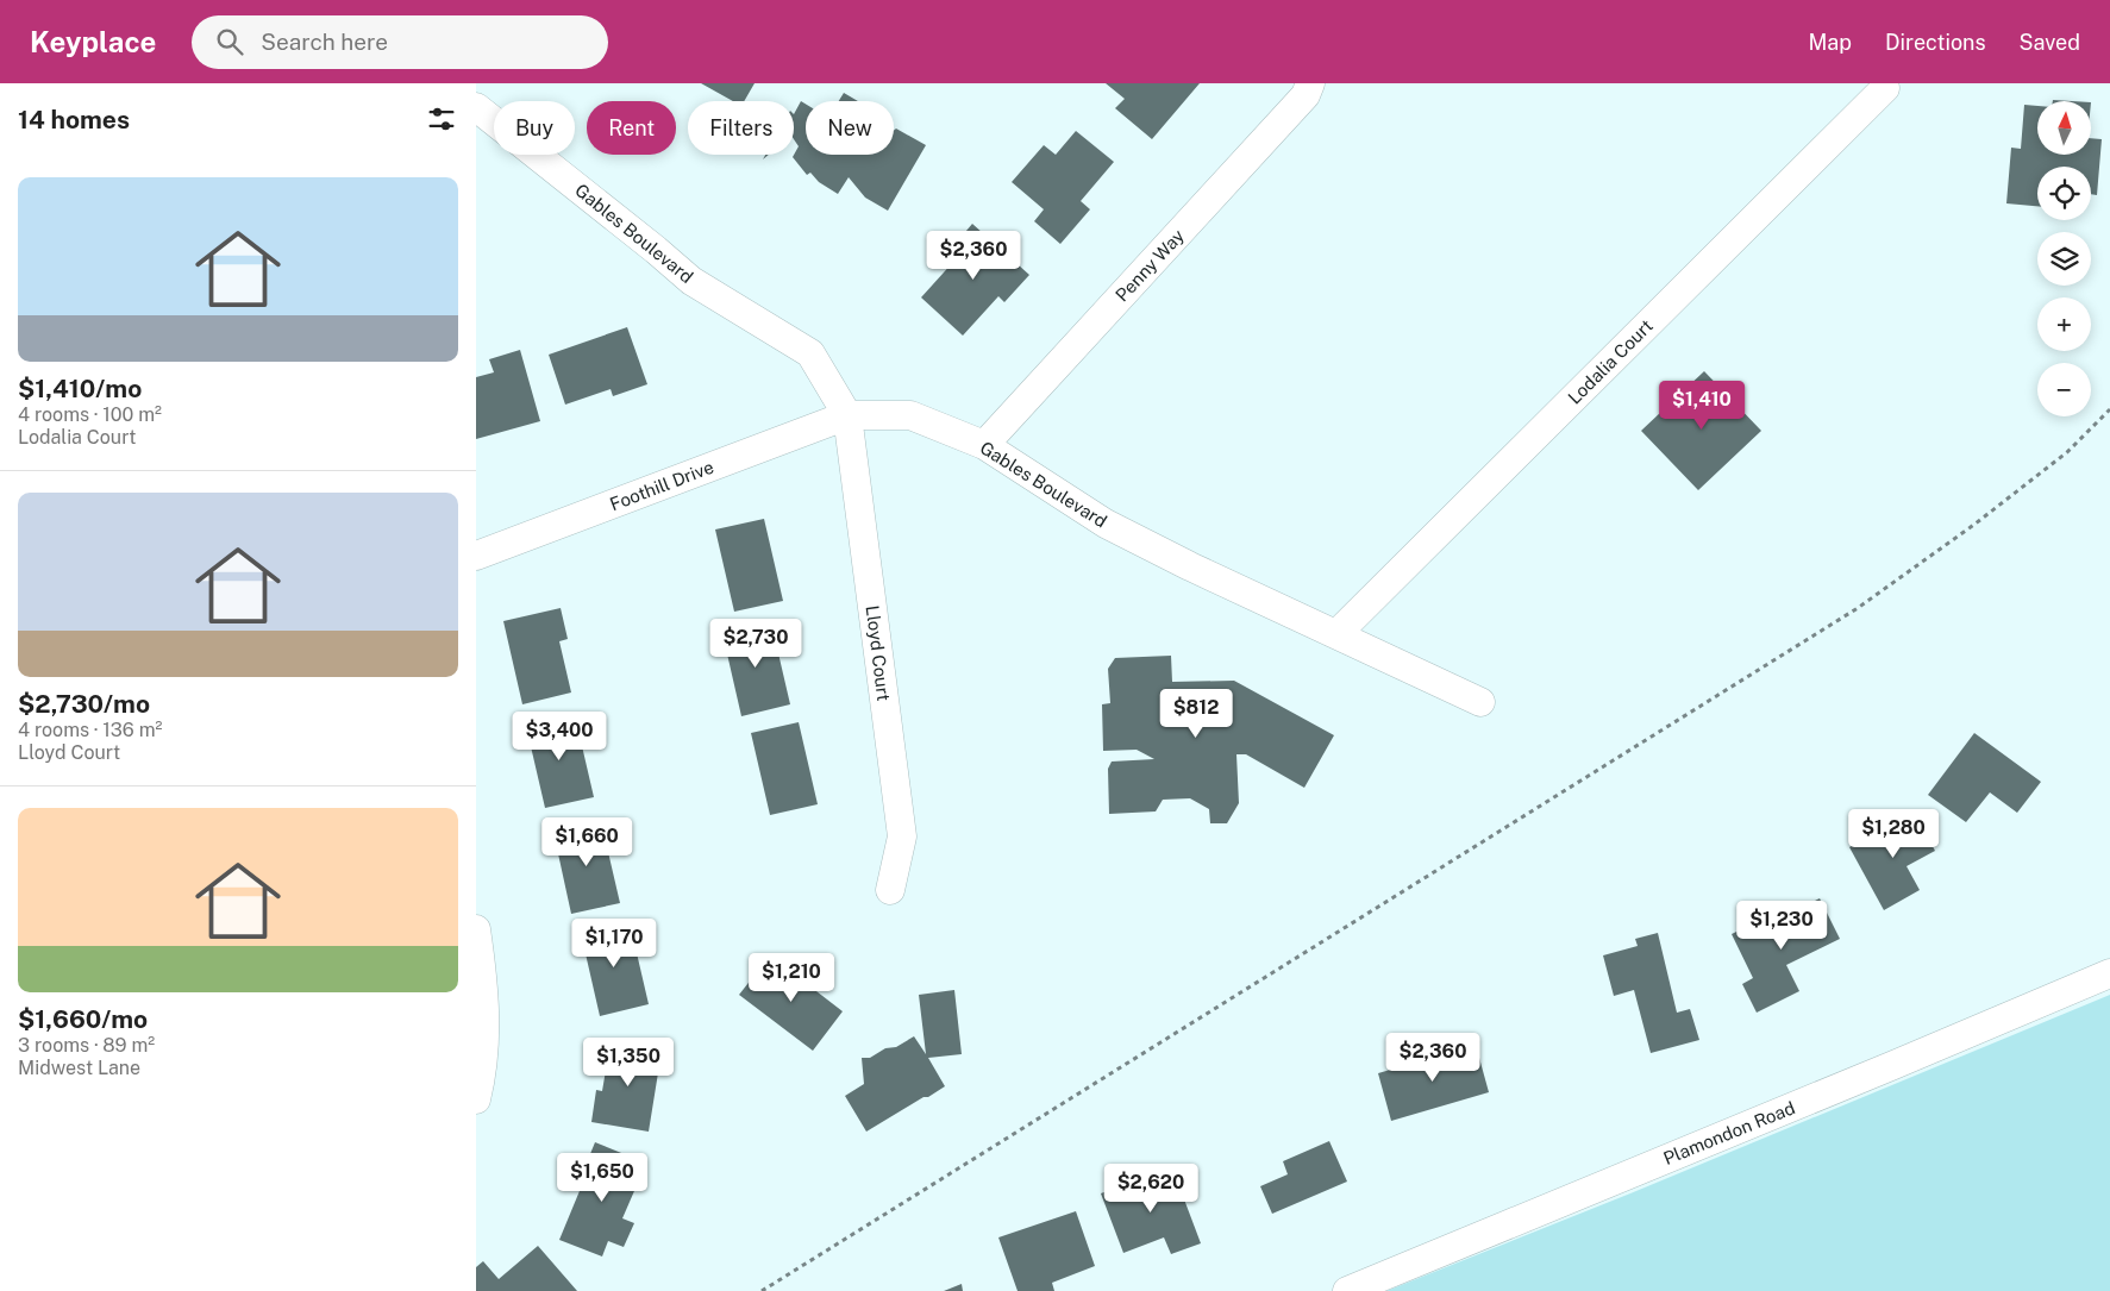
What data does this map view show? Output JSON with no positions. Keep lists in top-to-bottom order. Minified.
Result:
{"streets":{"street":["Gables Boulevard","Penny Way","Lodalia Court","Foothill Drive","Lloyd Court","Plamondon Road"]},"crossings":[["Gables Boulevard","Penny Way"],["Gables Boulevard","Lodalia Court"],["Gables Boulevard","Foothill Drive"],["Gables Boulevard","Lloyd Court"],["Foothill Drive","Lloyd Court"]],"north":"top","page":{"header":"Keyplace","search":"Search here","nav":["Map","Directions","Saved"],"heading":"14 homes","map_buttons":["+","−"],"chip":["Buy","Rent","Filters","New"],"list":[{"name":"$1,410/mo","note":"4 rooms · 100 m² · Lodalia Court"},{"name":"$2,730/mo","note":"4 rooms · 136 m² · Lloyd Court"},{"name":"$1,660/mo","note":"3 rooms · 89 m² · Midwest Lane"}],"price":["$2,360","$1,410","$2,730","$812","$3,400","$1,280","$1,660","$1,230","$1,170","$1,210","$2,360","$1,350","$1,650","$2,620"]}}
